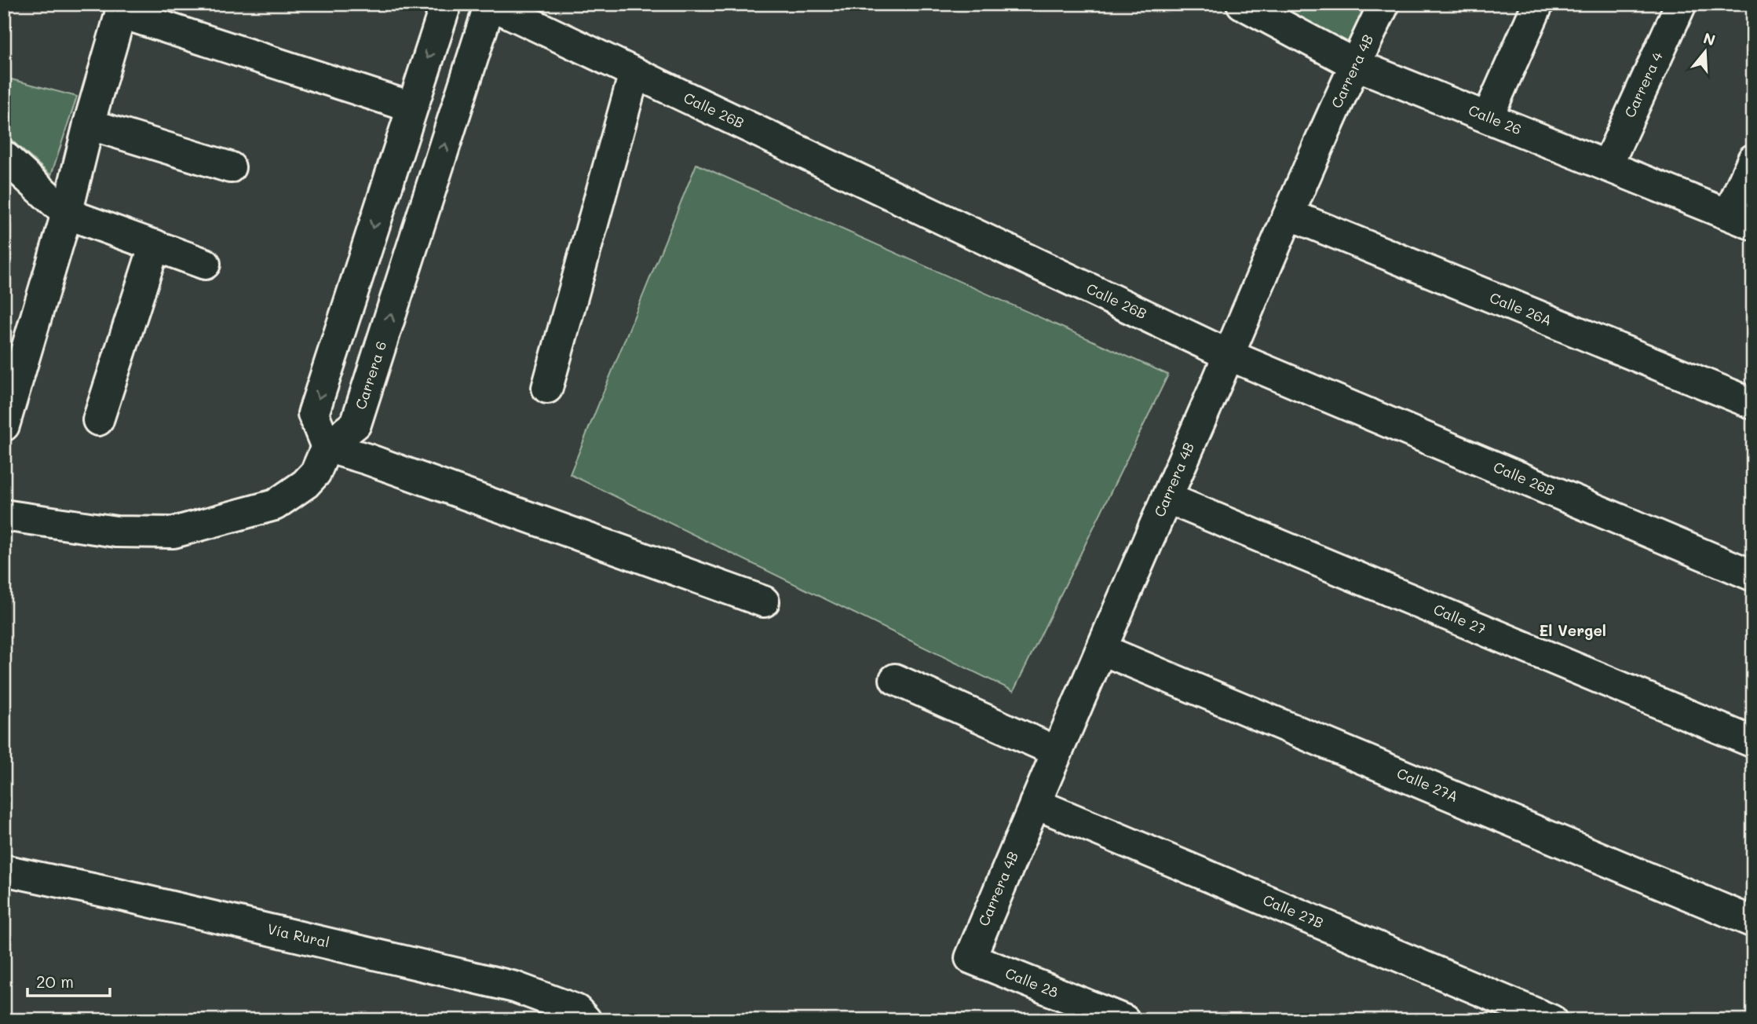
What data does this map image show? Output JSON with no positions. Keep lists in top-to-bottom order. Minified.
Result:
{"streets":{"street":["Carrera 4B","Carrera 4","Calle 26B","Calle 26","Calle 26A","Carrera 6","Calle 27","Calle 27A","Calle 27B","Vía Rural","Calle 28"]},"crossings":[["Carrera 4B","Calle 26B"],["Carrera 4B","Calle 26"],["Carrera 4B","Calle 26A"],["Carrera 4B","Calle 27"],["Carrera 4B","Calle 27A"],["Carrera 4B","Calle 27B"],["Carrera 4B","Calle 28"],["Carrera 4","Calle 26"],["Calle 26B","Carrera 6"]],"districts":["El Vergel"],"scale_bar":"20 m","north":"top"}
